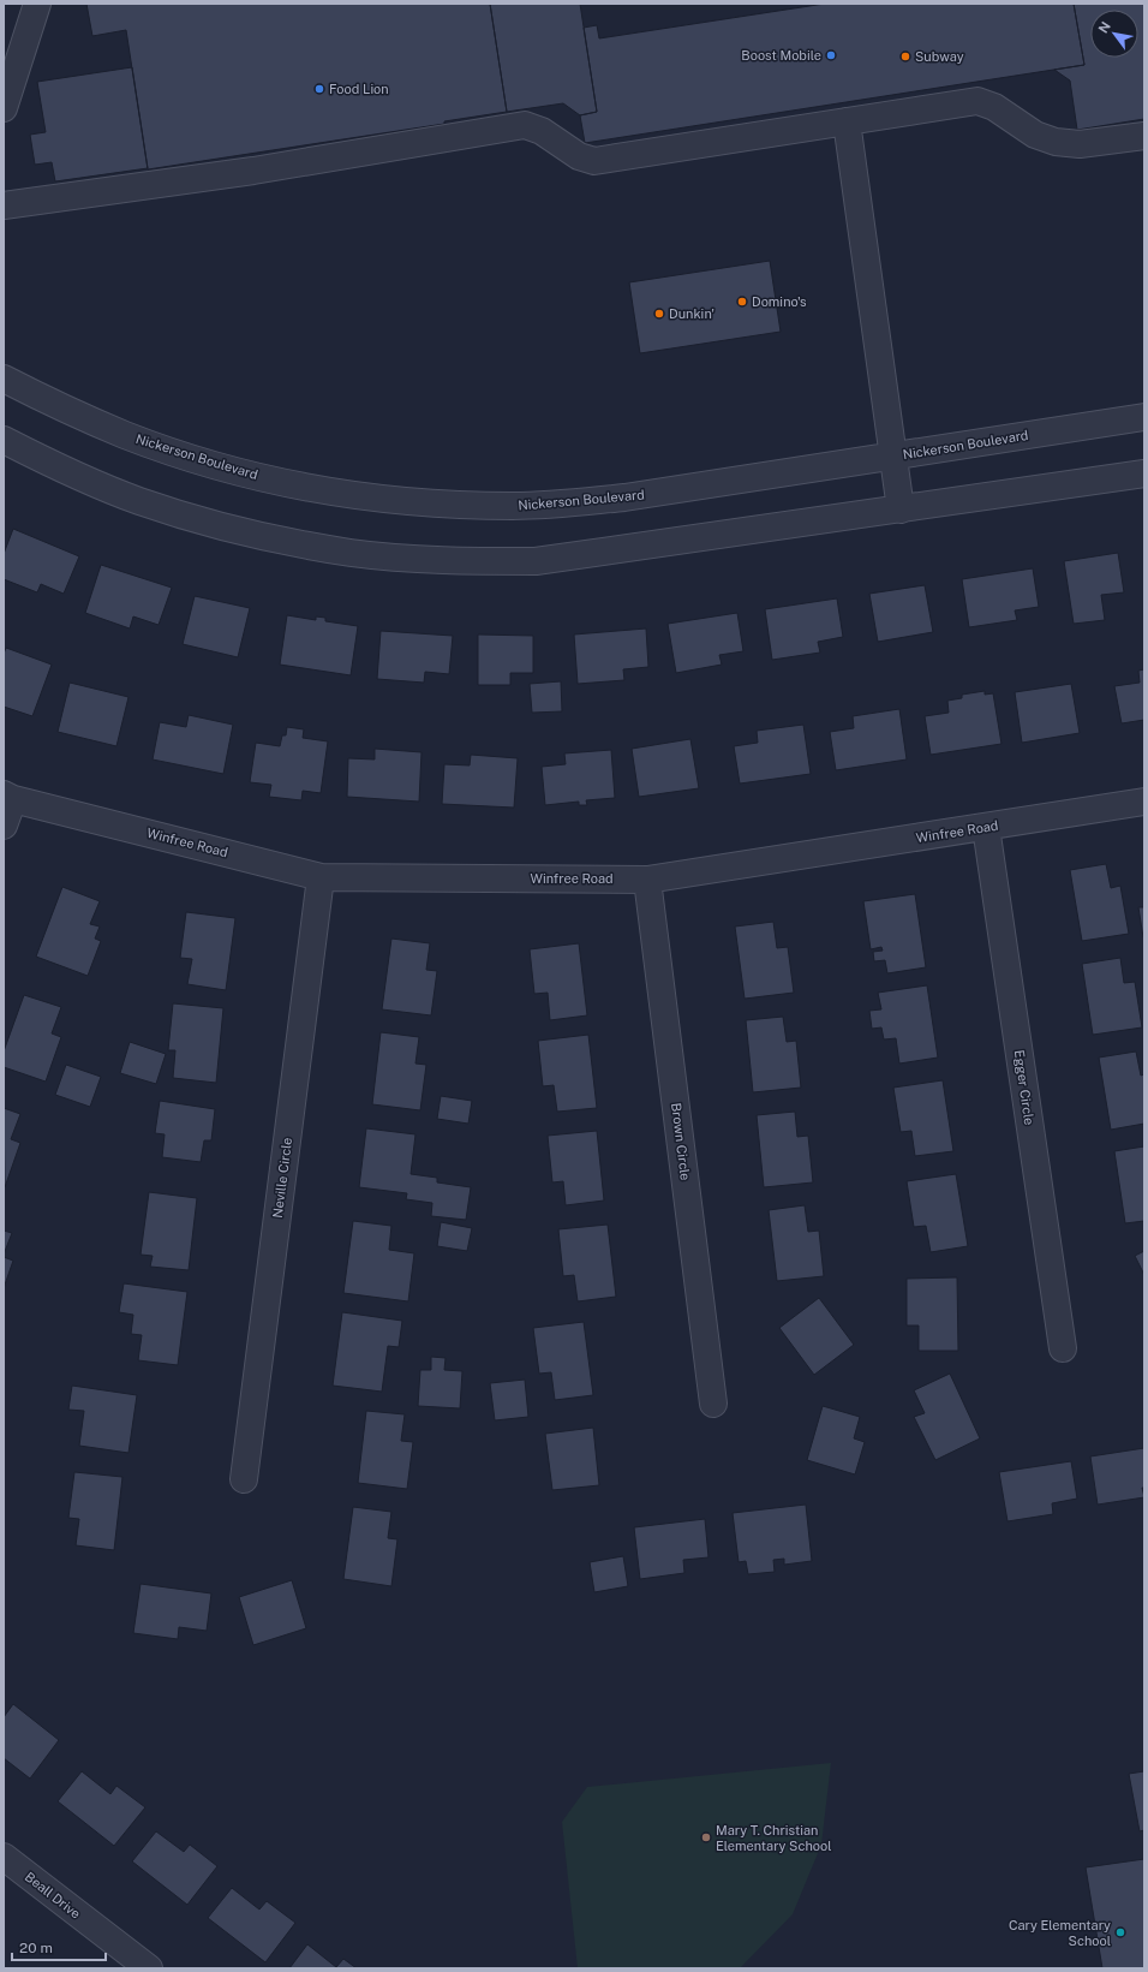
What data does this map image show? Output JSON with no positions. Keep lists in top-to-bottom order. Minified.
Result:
{"streets":{"street":["Nickerson Boulevard","Winfree Road","Egger Circle","Brown Circle","Neville Circle","Beall Drive"]},"crossings":[["Winfree Road","Egger Circle"],["Winfree Road","Brown Circle"],["Winfree Road","Neville Circle"]],"places":["Boost Mobile","Subway","Food Lion","Domino's","Dunkin'","Mary T. Christian Elementary School","Cary Elementary School"],"scale_bar":"20 m","north":"top left"}
